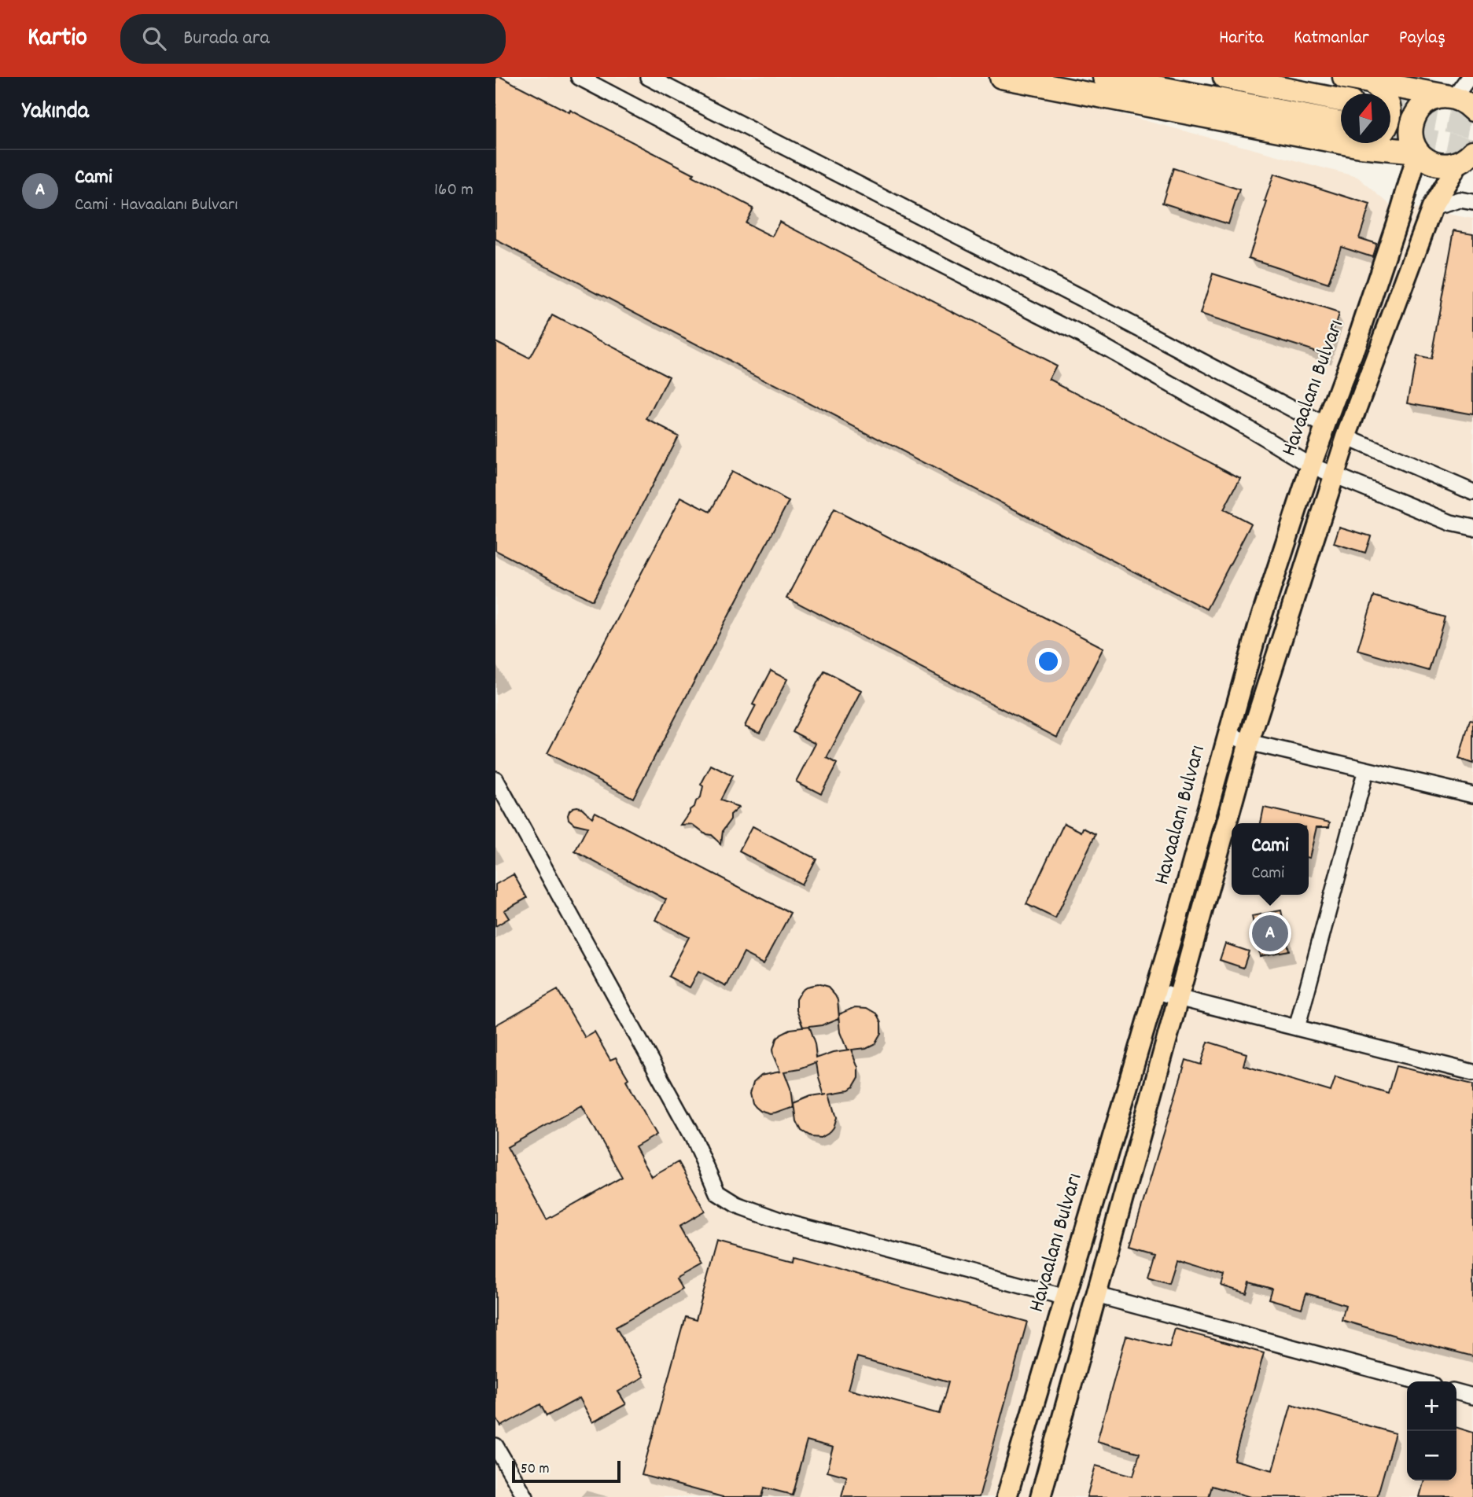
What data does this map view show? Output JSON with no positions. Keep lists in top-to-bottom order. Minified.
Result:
{"streets":{"main road":["Havaalanı Bulvarı"]},"scale_bar":"50 m","north":"top","page":{"header":"Kartio","search":"Burada ara","nav":["Harita","Katmanlar","Paylaş"],"heading":"Yakında","list":[{"mark":"A","name":"Cami","note":"Cami · Havaalanı Bulvarı","value":"160 m"}],"popup":["Cami","Cami"],"pins":"A","map_buttons":["+","−"],"scale":"50 m"}}
